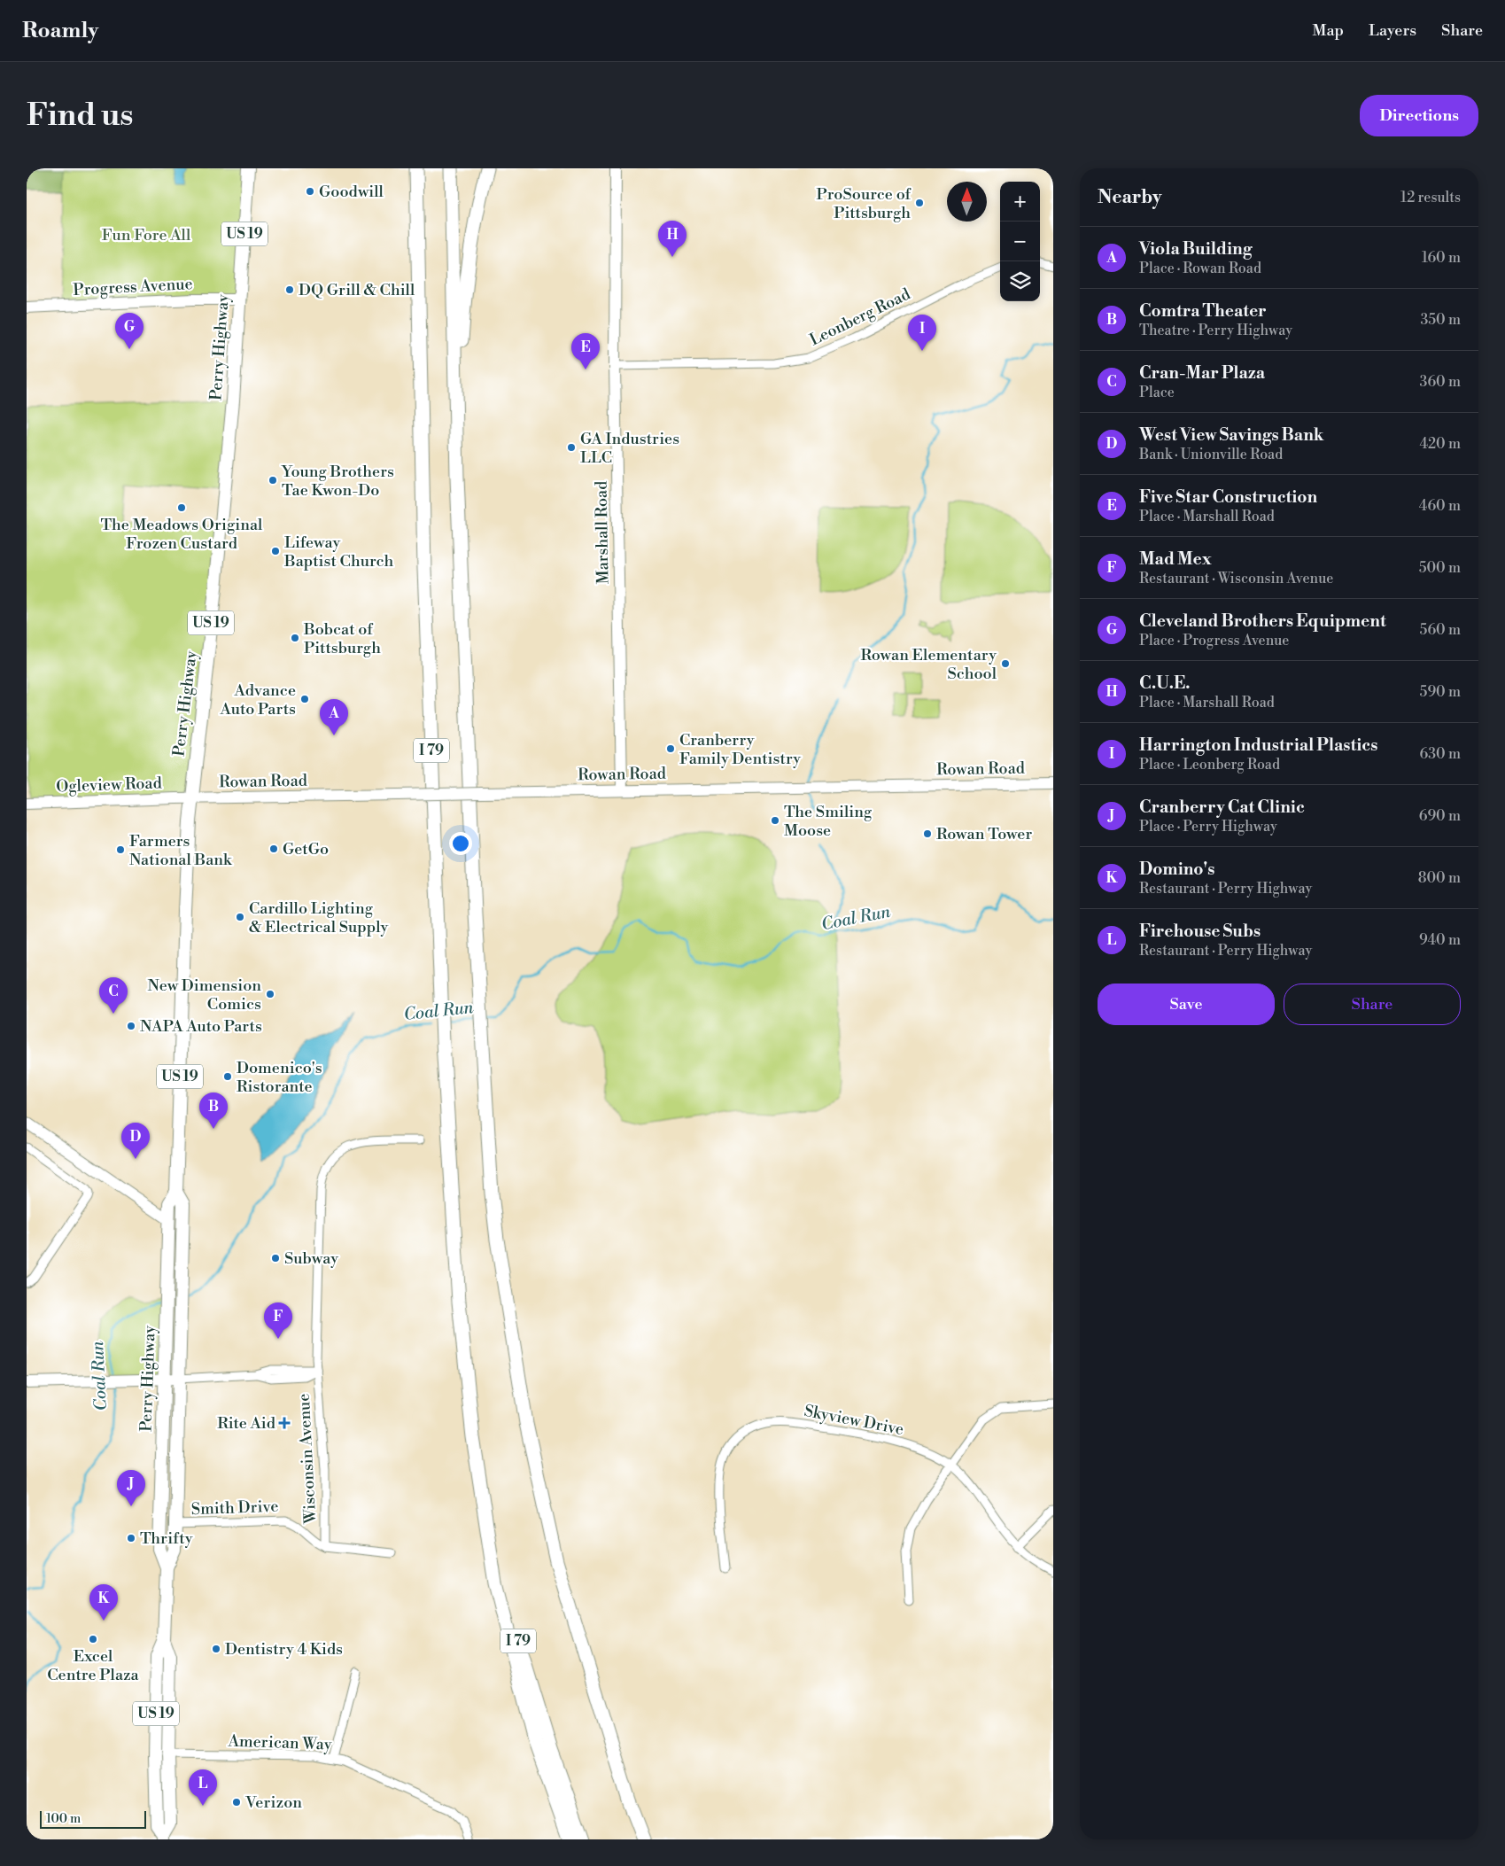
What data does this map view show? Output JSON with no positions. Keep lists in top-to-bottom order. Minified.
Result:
{"streets":{"highway":["I 79"],"main road":["US 19","Perry Highway"],"street":["Progress Avenue","Leonberg Road","Marshall Road","Rowan Road","Ogleview Road","Skyview Drive","Wisconsin Avenue","Smith Drive","American Way"]},"crossings":[["Progress Avenue","Perry Highway"],["Leonberg Road","Marshall Road"],["Perry Highway","Rowan Road"],["Perry Highway","Ogleview Road"],["Perry Highway","Wisconsin Avenue"],["Perry Highway","Smith Drive"],["Perry Highway","American Way"],["Marshall Road","Rowan Road"],["Rowan Road","Ogleview Road"],["Wisconsin Avenue","Smith Drive"]],"water":["Coal Run"],"parks":["Fun Fore All"],"places":{"other":["Goodwill","ProSource of Pittsburgh","DQ Grill & Chill","GA Industries LLC","Young Brothers Tae Kwon-Do","The Meadows Original Frozen Custard","Lifeway Baptist Church","Bobcat of Pittsburgh","Rowan Elementary School","Advance Auto Parts","Cranberry Family Dentistry","The Smiling Moose","Rowan Tower","GetGo","Farmers National Bank","Cardillo Lighting & Electrical Supply","New Dimension Comics","NAPA Auto Parts","Domenico's Ristorante","Subway","Thrifty","Excel Centre Plaza","Dentistry 4 Kids","Verizon"],"health":["Rite Aid"]},"scale_bar":"100 m","north":"top","page":{"header":"Roamly","nav":["Map","Layers","Share"],"buttons":["Directions",["Save","Share"]],"title":"Find us","heading":["Nearby","12 results"],"map_buttons":["+","−"],"pins":["H","G","I","E","A","C","B","D","F","J","K","L"],"list":[{"mark":"A","name":"Viola Building","note":"Place · Rowan Road","value":"160 m"},{"mark":"B","name":"Comtra Theater","note":"Theatre · Perry Highway","value":"350 m"},{"mark":"C","name":"Cran-Mar Plaza","note":"Place","value":"360 m"},{"mark":"D","name":"West View Savings Bank","note":"Bank · Unionville Road","value":"420 m"},{"mark":"E","name":"Five Star Construction","note":"Place · Marshall Road","value":"460 m"},{"mark":"F","name":"Mad Mex","note":"Restaurant · Wisconsin Avenue","value":"500 m"},{"mark":"G","name":"Cleveland Brothers Equipment","note":"Place · Progress Avenue","value":"560 m"},{"mark":"H","name":"C.U.E.","note":"Place · Marshall Road","value":"590 m"},{"mark":"I","name":"Harrington Industrial Plastics","note":"Place · Leonberg Road","value":"630 m"},{"mark":"J","name":"Cranberry Cat Clinic","note":"Place · Perry Highway","value":"690 m"},{"mark":"K","name":"Domino's","note":"Restaurant · Perry Highway","value":"800 m"},{"mark":"L","name":"Firehouse Subs","note":"Restaurant · Perry Highway","value":"940 m"}],"scale":"100 m"}}
